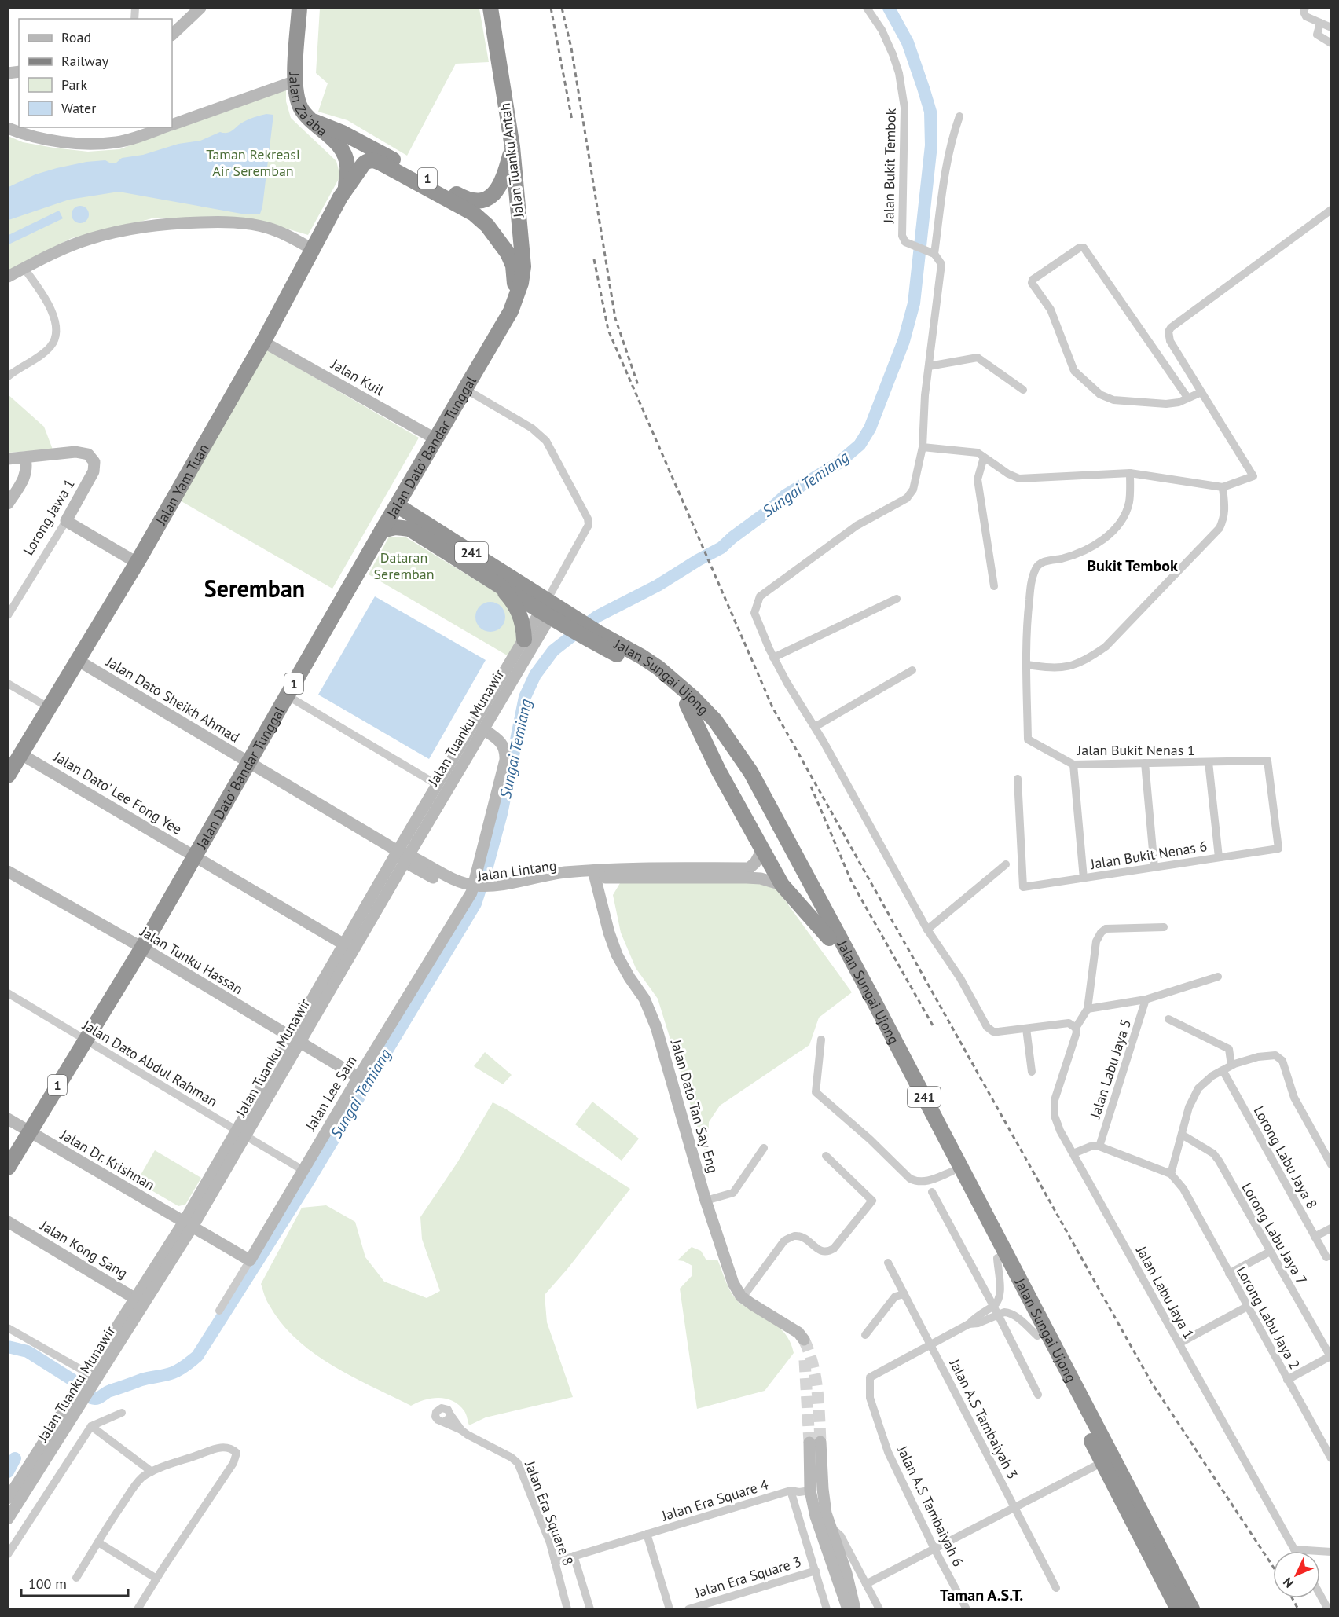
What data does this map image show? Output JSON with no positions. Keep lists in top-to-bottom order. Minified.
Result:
{"streets":{"highway":["Jalan Za'aba","Jalan Tuanku Antah","1","Jalan Dato' Bandar Tunggal","Jalan Yam Tuan","241","Jalan Sungai Ujong"],"main road":["Jalan Kuil","Lorong Jawa 1","Jalan Dato Sheikh Ahmad","Jalan Tuanku Munawir","Jalan Dato' Lee Fong Yee","Jalan Lintang","Jalan Tunku Hassan","Jalan Lee Sam","Jalan Dato Tan Say Eng","Jalan Dr. Krishnan","Jalan Kong Sang"],"street":["Jalan Bukit Tembok","Jalan Bukit Nenas 1","Jalan Bukit Nenas 6","Jalan Dato Abdul Rahman","Jalan Labu Jaya 5","Lorong Labu Jaya 8","Lorong Labu Jaya 7","Jalan Labu Jaya 1","Lorong Labu Jaya 2","Jalan A.S Tambaiyah 3","Jalan Era Square 4","Jalan A.S Tambaiyah 6","Jalan Era Square 8","Jalan Era Square 3"]},"crossings":[["Jalan Za'aba","1"],["Jalan Za'aba","Jalan Yam Tuan"],["Jalan Tuanku Antah","1"],["Jalan Tuanku Antah","Jalan Dato' Bandar Tunggal"],["1","Jalan Dato' Bandar Tunggal"],["1","Jalan Yam Tuan"],["Jalan Kuil","Jalan Dato' Bandar Tunggal"],["Jalan Kuil","Jalan Yam Tuan"],["Jalan Dato' Bandar Tunggal","Jalan Sungai Ujong"],["Jalan Dato' Bandar Tunggal","Jalan Dato Sheikh Ahmad"],["Jalan Dato' Bandar Tunggal","Jalan Dato' Lee Fong Yee"],["Jalan Dato' Bandar Tunggal","Jalan Tunku Hassan"],["Jalan Dato' Bandar Tunggal","Jalan Dato Abdul Rahman"],["Jalan Dato' Bandar Tunggal","Jalan Dr. Krishnan"],["Jalan Yam Tuan","Jalan Dato Sheikh Ahmad"],["Jalan Yam Tuan","Jalan Dato' Lee Fong Yee"],["Jalan Sungai Ujong","Jalan Tuanku Munawir"],["Jalan Dato Sheikh Ahmad","Jalan Tuanku Munawir"],["Jalan Dato Sheikh Ahmad","Jalan Lintang"],["Jalan Tuanku Munawir","Jalan Dato' Lee Fong Yee"],["Jalan Tuanku Munawir","Jalan Lintang"],["Jalan Tuanku Munawir","Jalan Tunku Hassan"],["Jalan Tuanku Munawir","Jalan Dato Abdul Rahman"],["Jalan Tuanku Munawir","Jalan Lee Sam"],["Jalan Tuanku Munawir","Jalan Dr. Krishnan"],["Jalan Tuanku Munawir","Jalan Kong Sang"],["Jalan Bukit Nenas 1","Jalan Bukit Nenas 6"],["Jalan Lintang","Jalan Lee Sam"],["Jalan Lintang","Jalan Dato Tan Say Eng"],["Jalan Tunku Hassan","Jalan Lee Sam"],["Jalan Dato Abdul Rahman","Jalan Lee Sam"],["Jalan A.S Tambaiyah 3","Jalan A.S Tambaiyah 6"],["Jalan Era Square 4","Jalan Era Square 8"]],"districts":["Bukit Tembok","Seremban","Taman A.S.T."],"water":["Sungai Temiang"],"parks":["Taman Rekreasi Air Seremban","Dataran Seremban"],"legend":["Road","Railway","Park","Water"],"scale_bar":"100 m","north":"bottom left"}
